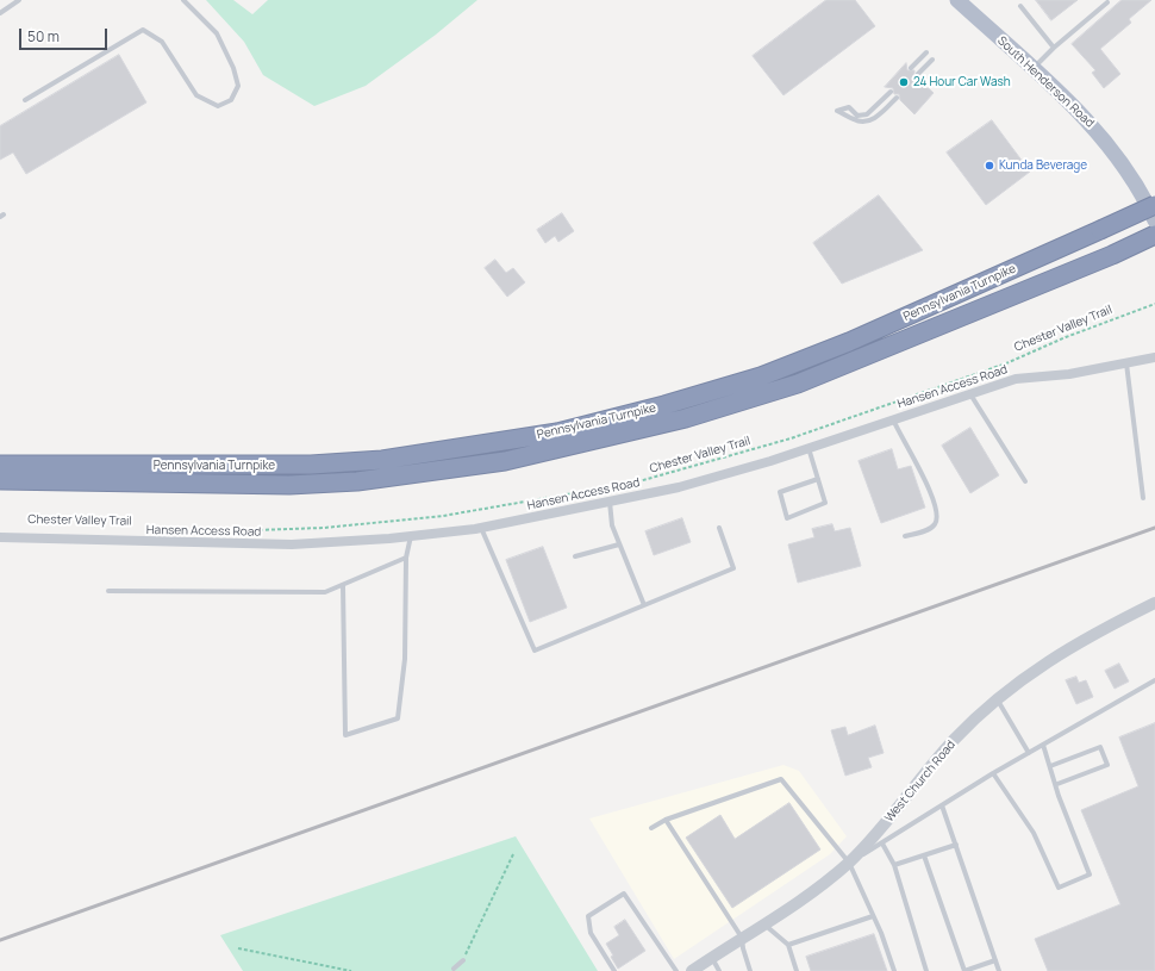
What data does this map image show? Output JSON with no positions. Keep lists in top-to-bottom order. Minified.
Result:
{"streets":{"highway":["Pennsylvania Turnpike"],"main road":["South Henderson Road"],"street":["Hansen Access Road","West Church Road"],"path":["Chester Valley Trail"]},"places":["24 Hour Car Wash","Kunda Beverage"],"scale_bar":"50 m"}
